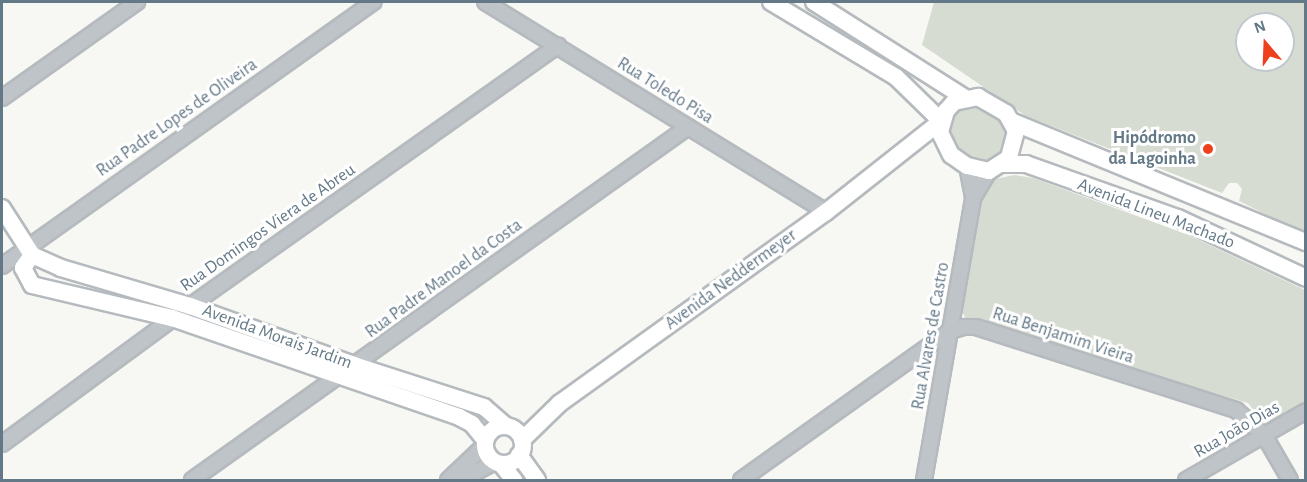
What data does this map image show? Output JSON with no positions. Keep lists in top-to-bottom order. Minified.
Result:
{"streets":{"main road":["Avenida Lineu Machado","Avenida Neddermeyer","Avenida Morais Jardim"],"street":["Rua Toledo Pisa","Rua Padre Lopes de Oliveira","Rua Domingos Viera de Abreu","Rua Padre Manoel da Costa","Rua Alvares de Castro","Rua Benjamim Vieira","Rua João Dias"]},"crossings":[["Rua Toledo Pisa","Rua Domingos Viera de Abreu"],["Rua Toledo Pisa","Rua Padre Manoel da Costa"],["Rua Toledo Pisa","Avenida Neddermeyer"],["Rua Padre Lopes de Oliveira","Avenida Morais Jardim"],["Avenida Lineu Machado","Avenida Neddermeyer"],["Avenida Lineu Machado","Rua Alvares de Castro"],["Rua Domingos Viera de Abreu","Avenida Morais Jardim"],["Rua Padre Manoel da Costa","Avenida Morais Jardim"],["Avenida Neddermeyer","Rua Alvares de Castro"],["Avenida Neddermeyer","Avenida Morais Jardim"],["Rua Alvares de Castro","Rua Benjamim Vieira"],["Rua Benjamim Vieira","Rua João Dias"]],"places":["Hipódromo da Lagoinha"],"north":"top"}
